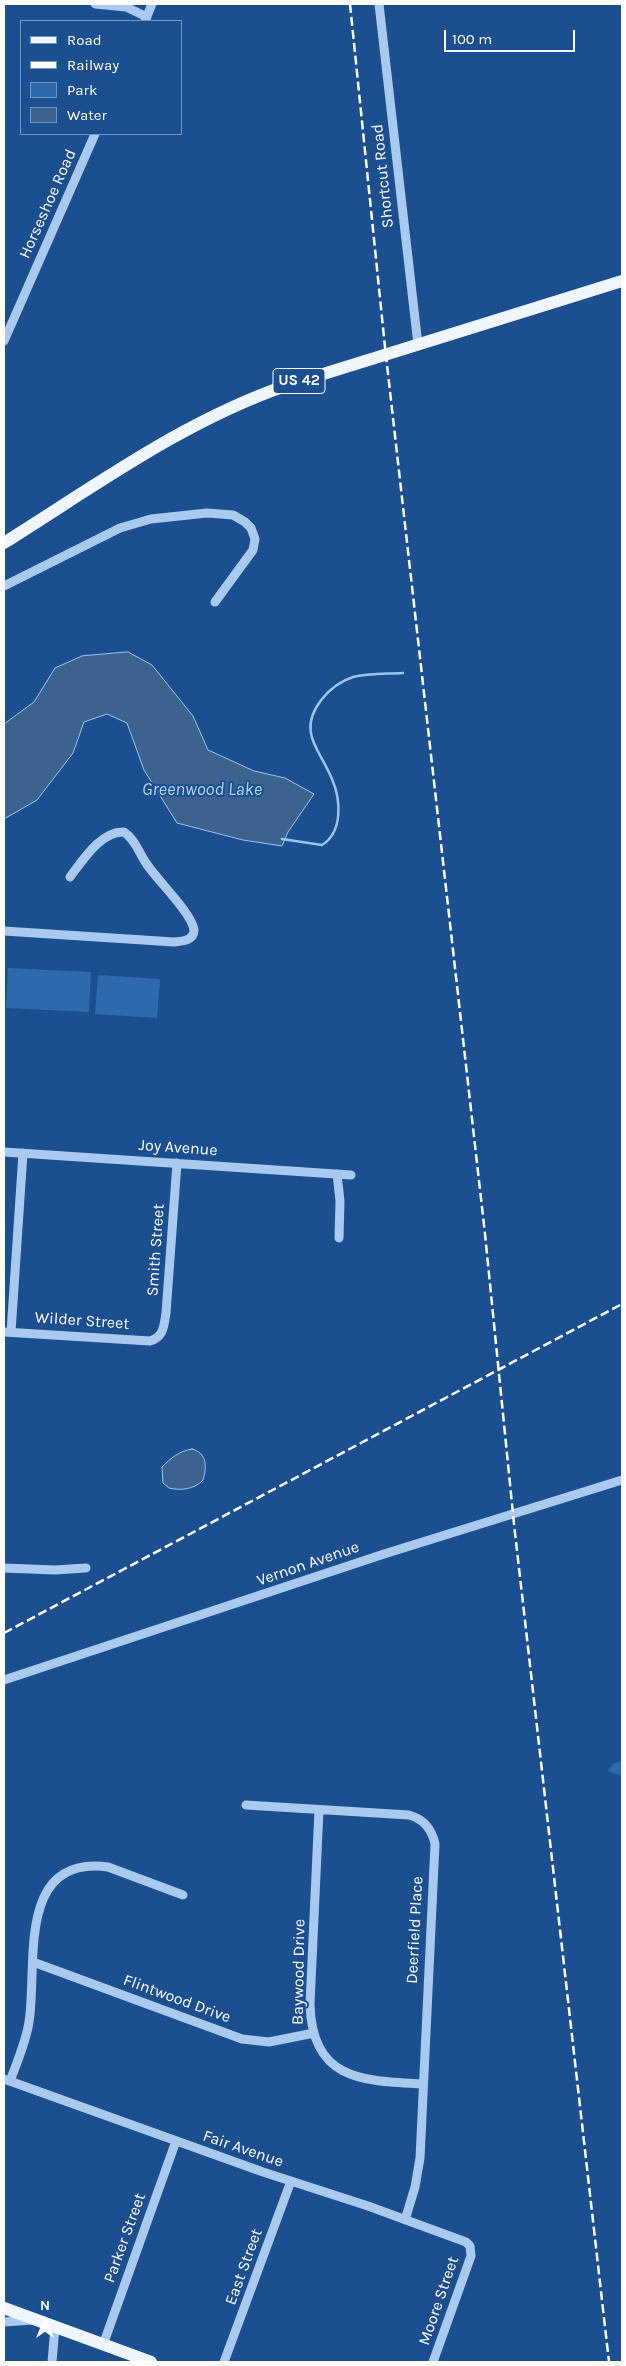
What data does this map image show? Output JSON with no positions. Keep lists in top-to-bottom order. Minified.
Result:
{"streets":{"main road":["US 42"],"street":["Shortcut Road","Horseshoe Road","Joy Avenue","Smith Street","Wilder Street","Vernon Avenue","Deerfield Place","Baywood Drive","Flintwood Drive","Fair Avenue","Parker Street","East Street","Moore Street"]},"crossings":[["Shortcut Road","US 42"],["Joy Avenue","Smith Street"],["Smith Street","Wilder Street"],["Deerfield Place","Baywood Drive"],["Deerfield Place","Fair Avenue"],["Baywood Drive","Flintwood Drive"],["Fair Avenue","Parker Street"],["Fair Avenue","East Street"],["Fair Avenue","Moore Street"]],"water":["Greenwood Lake"],"legend":["Road","Railway","Park","Water"],"scale_bar":"100 m","north":"top"}
